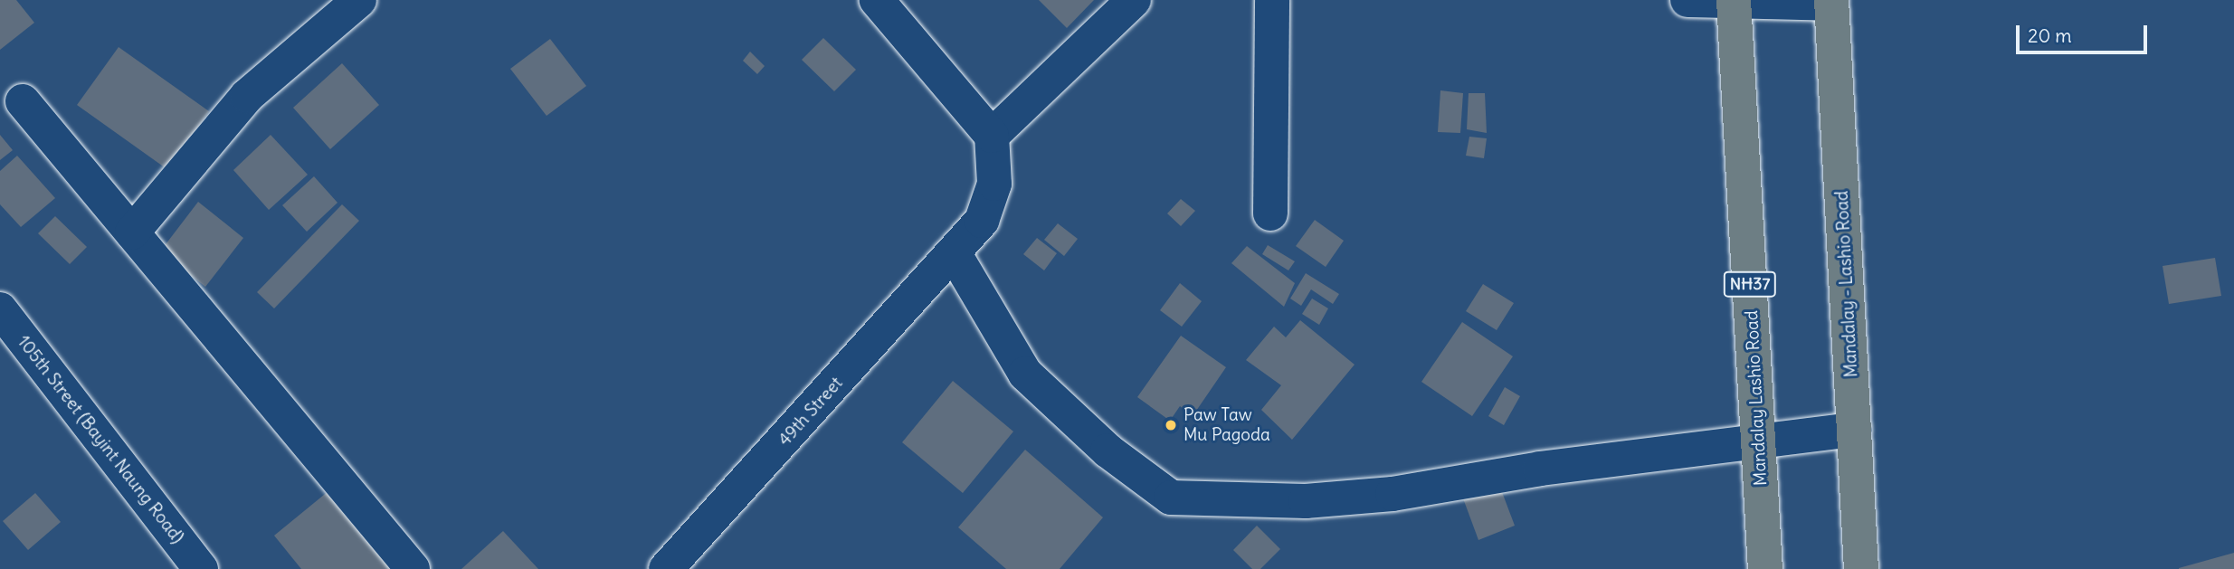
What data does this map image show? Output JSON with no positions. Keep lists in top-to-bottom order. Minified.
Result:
{"streets":{"highway":["NH37","Mandalay - Lashio Road","Mandalay Lashio Road"],"street":["49th Street","105th Street (Bayint Naung Road)"]},"places":["Paw Taw Mu Pagoda"],"scale_bar":"20 m"}
